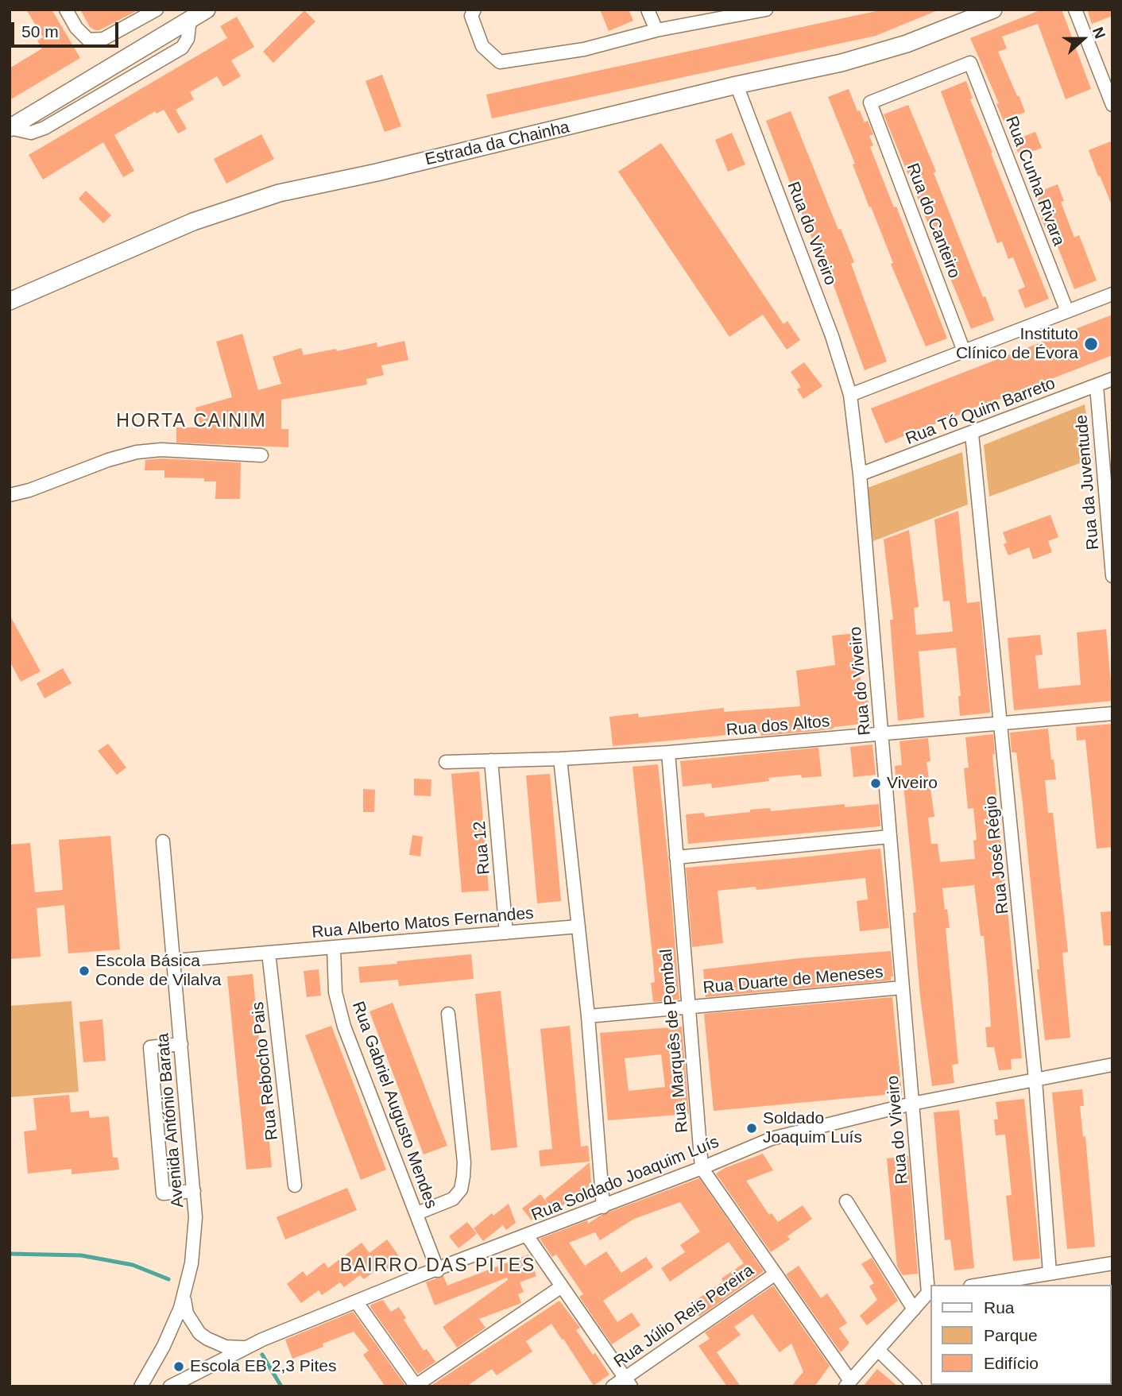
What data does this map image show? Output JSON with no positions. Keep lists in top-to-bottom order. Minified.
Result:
{"streets":{"street":["Estrada da Chainha","Rua Cunha Rivara","Rua do Canteiro","Rua do Viveiro","Rua Tó Quim Barreto","Rua da Juventude","Rua dos Altos","Rua 12","Rua José Régio","Rua Alberto Matos Fernandes","Rua Duarte de Meneses","Rua Marquês de Pombal","Rua Rebocho Pais","Rua Gabriel Augusto Mendes","Avenida António Barata","Rua Soldado Joaquim Luís","Rua Júlio Reis Pereira"]},"crossings":[["Estrada da Chainha","Rua do Viveiro"],["Rua Cunha Rivara","Rua do Canteiro"],["Rua do Viveiro","Rua Tó Quim Barreto"],["Rua do Viveiro","Rua dos Altos"],["Rua do Viveiro","Rua Duarte de Meneses"],["Rua do Viveiro","Rua Soldado Joaquim Luís"],["Rua Tó Quim Barreto","Rua da Juventude"],["Rua Tó Quim Barreto","Rua José Régio"],["Rua dos Altos","Rua 12"],["Rua dos Altos","Rua José Régio"],["Rua dos Altos","Rua Marquês de Pombal"],["Rua 12","Rua Alberto Matos Fernandes"],["Rua José Régio","Rua Soldado Joaquim Luís"],["Rua Alberto Matos Fernandes","Rua Rebocho Pais"],["Rua Alberto Matos Fernandes","Rua Gabriel Augusto Mendes"],["Rua Alberto Matos Fernandes","Avenida António Barata"],["Rua Duarte de Meneses","Rua Marquês de Pombal"],["Rua Marquês de Pombal","Rua Soldado Joaquim Luís"],["Rua Gabriel Augusto Mendes","Rua Soldado Joaquim Luís"]],"districts":["HORTA CAINIM","BAIRRO DAS PITES"],"places":["Instituto Clínico de Évora","Viveiro","Escola Básica Conde de Vilalva","Soldado Joaquim Luís","Escola EB 2,3 Pites"],"legend":["Rua","Parque","Edifício"],"scale_bar":"50 m","north":"right"}
